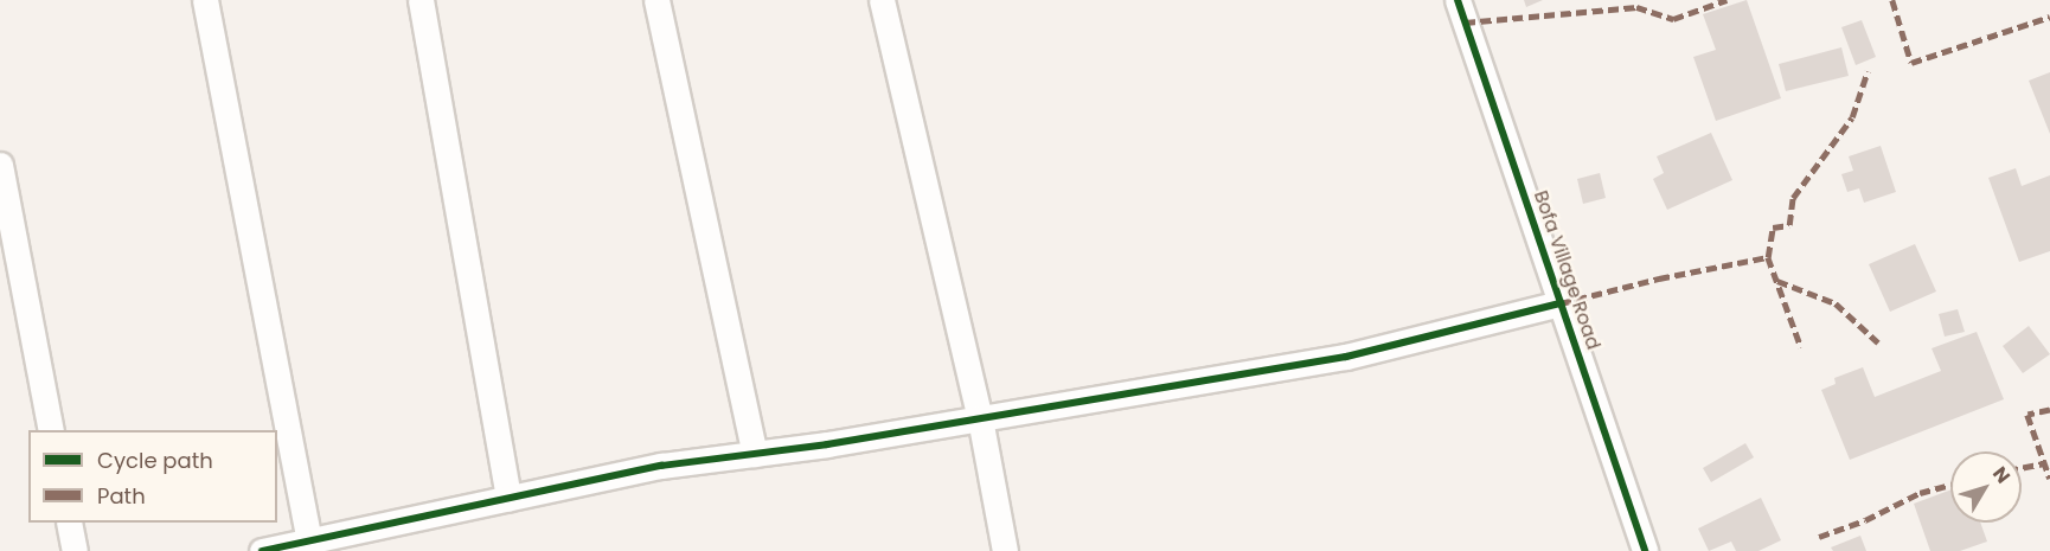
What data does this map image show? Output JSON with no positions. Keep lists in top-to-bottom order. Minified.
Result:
{"streets":{"street":["Bofa Village Road"]},"legend":["Cycle path","Path"],"north":"top right"}
